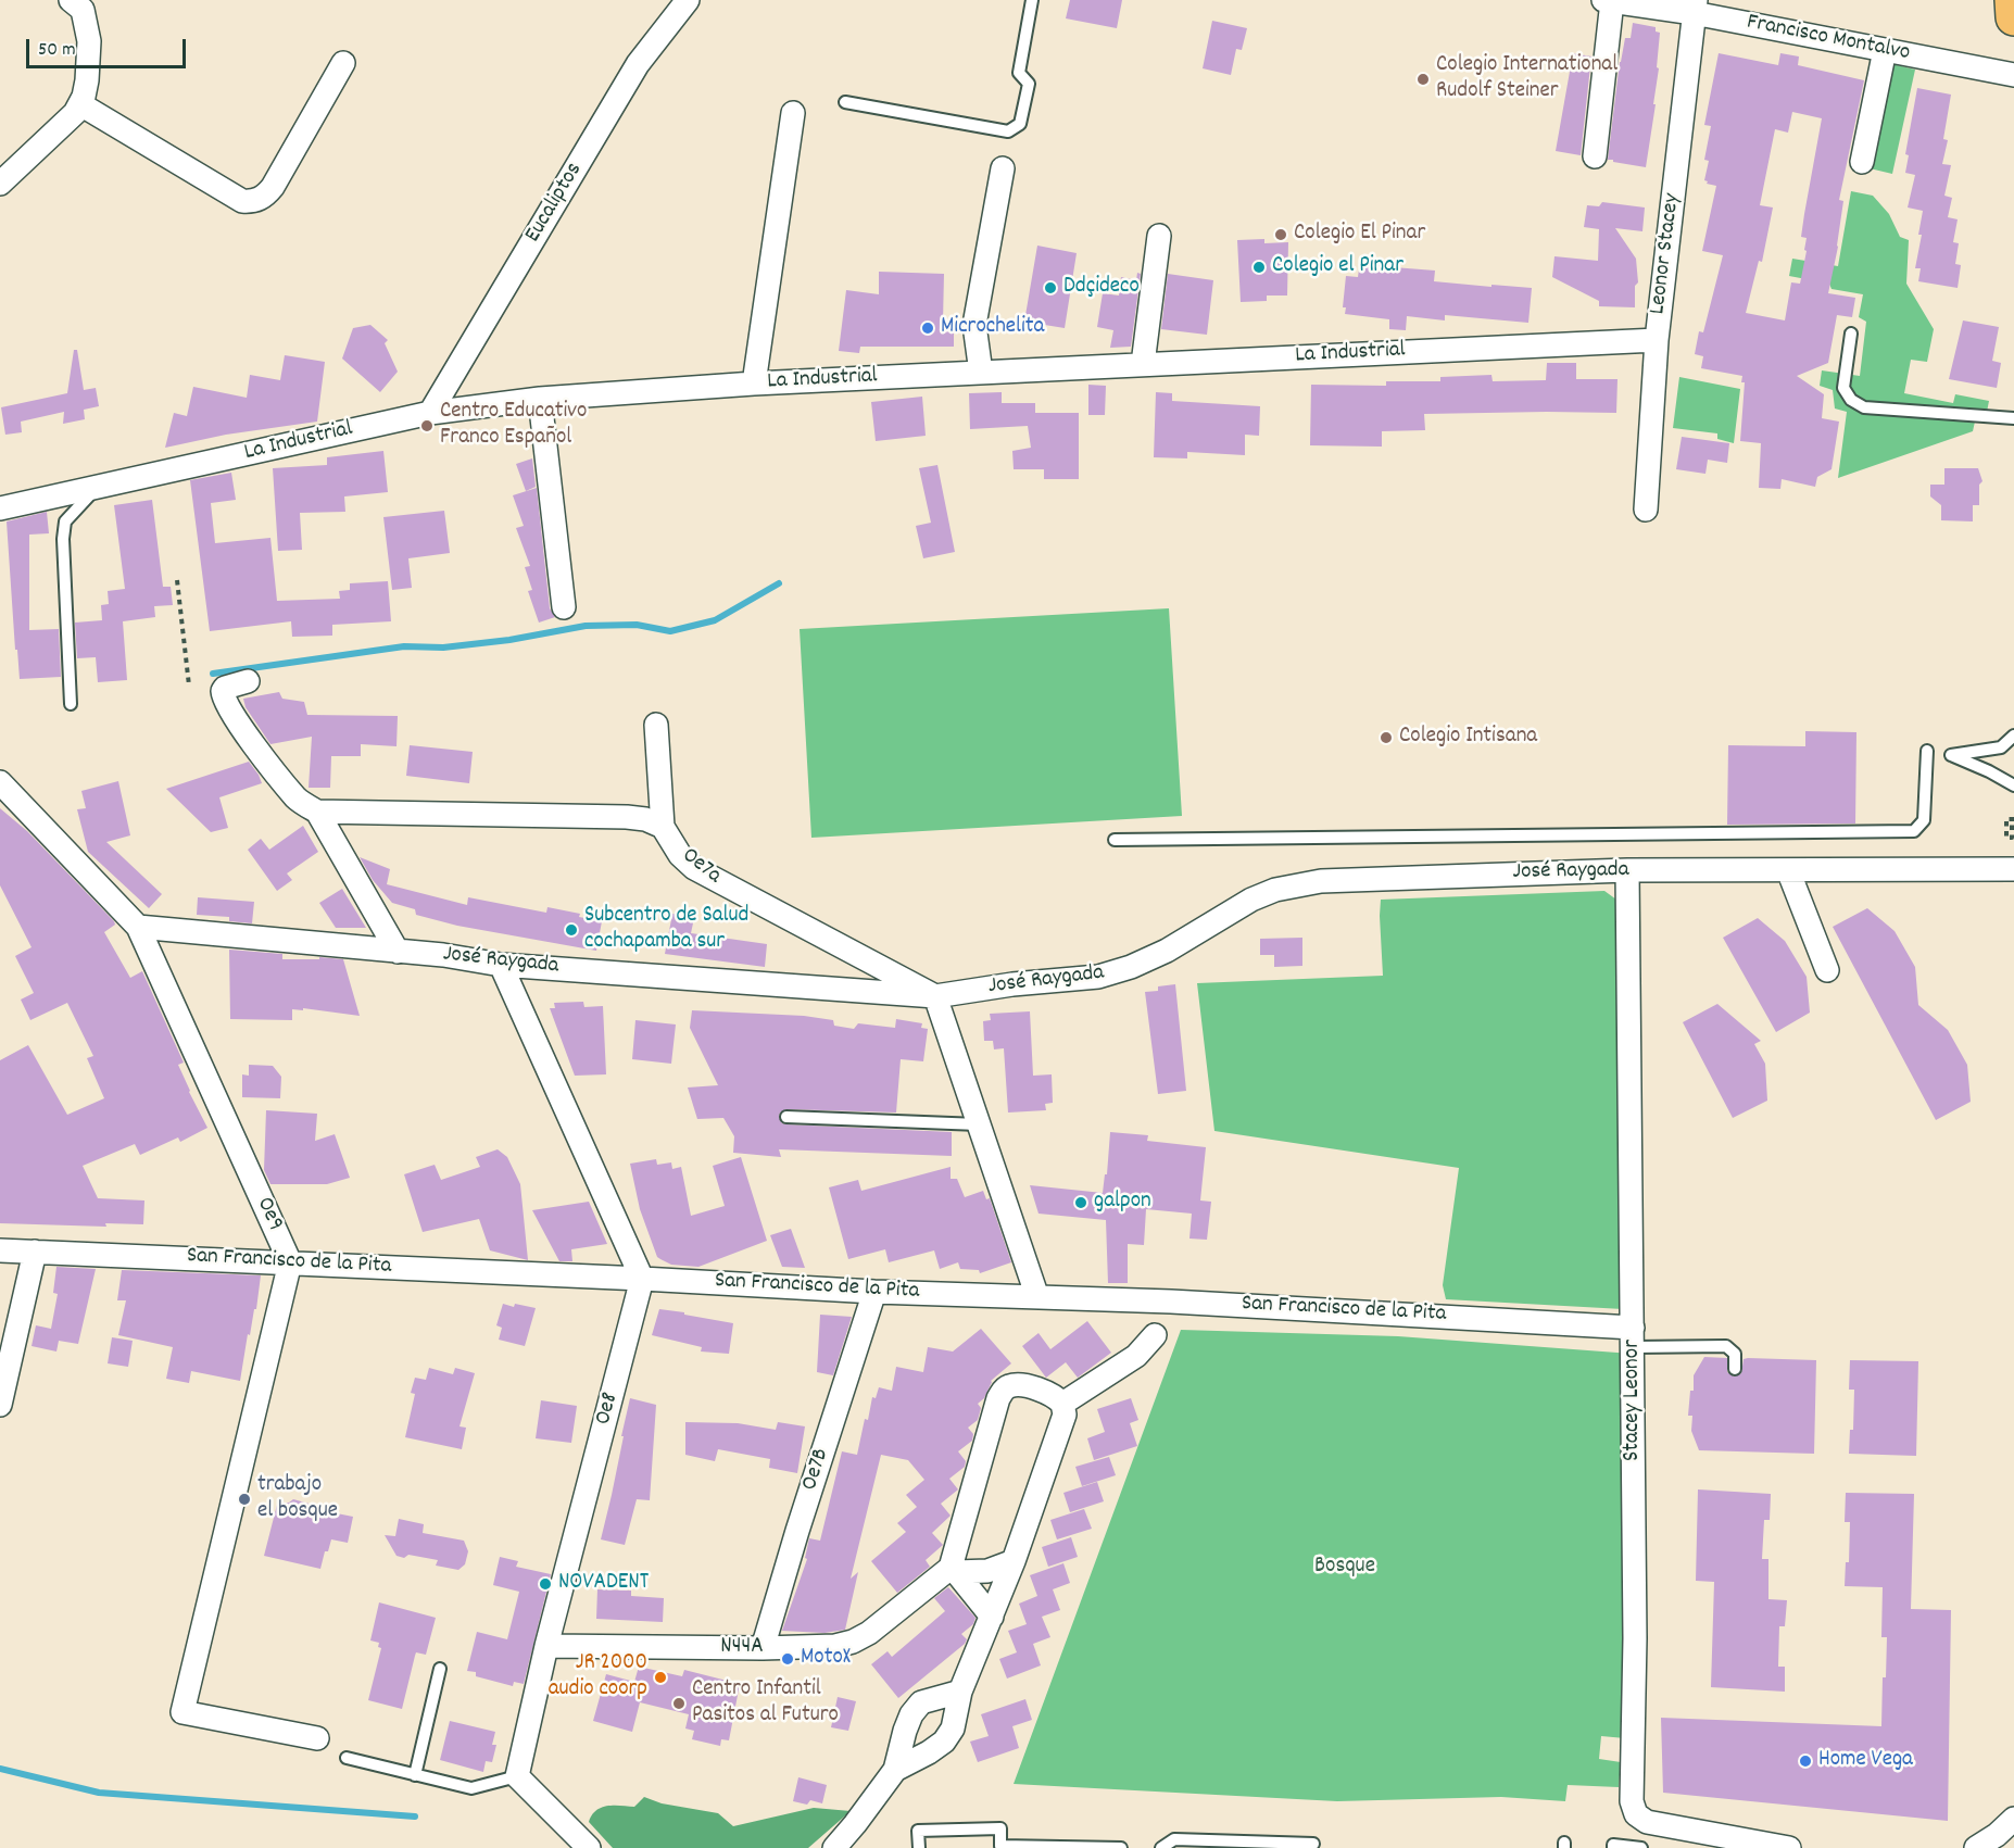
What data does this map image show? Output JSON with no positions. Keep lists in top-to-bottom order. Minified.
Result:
{"streets":{"street":["Francisco Montalvo","Eucaliptos","Leonor Stacey","La Industrial","Oe7a","José Raygada","Oe9","San Francisco de la Pita","Stacey Leonor","Oe8","Oe7B","N44A"]},"crossings":[["Francisco Montalvo","Leonor Stacey"],["Eucaliptos","La Industrial"],["Leonor Stacey","La Industrial"],["Oe7a","José Raygada"],["José Raygada","Oe9"],["José Raygada","Stacey Leonor"],["Oe9","San Francisco de la Pita"],["San Francisco de la Pita","Stacey Leonor"],["San Francisco de la Pita","Oe8"],["San Francisco de la Pita","Oe7B"],["Oe8","N44A"],["Oe7B","N44A"]],"parks":["Bosque"],"places":["Colegio International Rudolf Steiner","Colegio El Pinar","Colegio el Pinar","Ddçideco","Microchelita","Centro Educativo Franco Español","Colegio Intisana","Subcentro de Salud cochapamba sur","galpon","trabajo el bosque","NOVADENT","MotoX","JR 2000 audio coorp","Centro Infantil Pasitos al Futuro","Home Vega"],"scale_bar":"50 m"}
